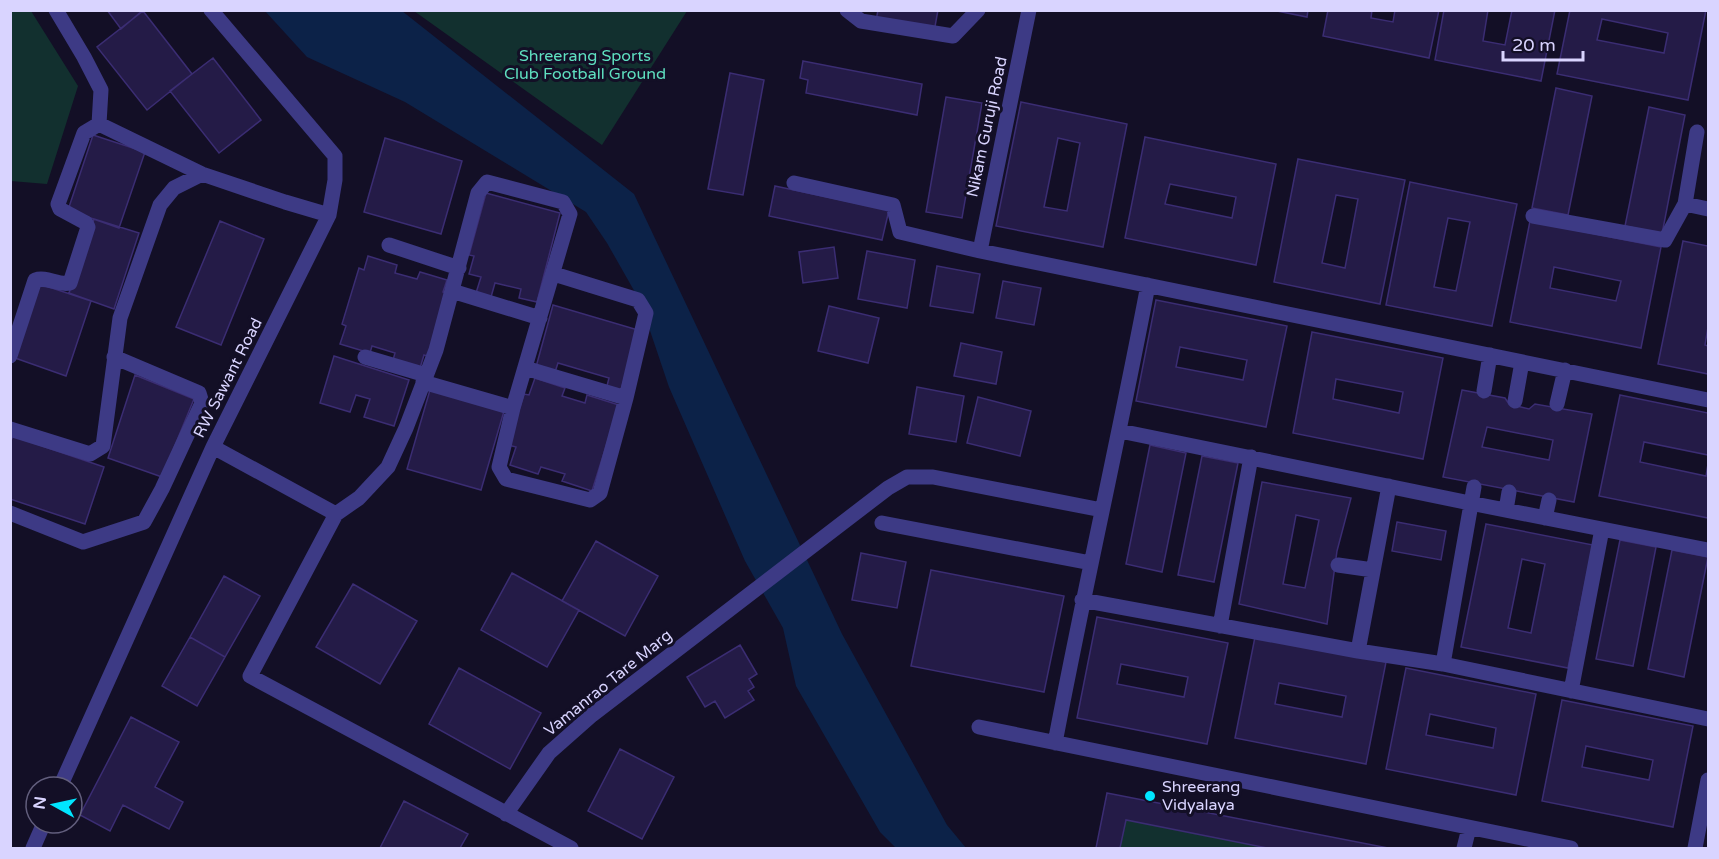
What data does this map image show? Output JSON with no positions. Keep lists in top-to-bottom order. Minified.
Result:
{"streets":{"street":["Nikam Guruji Road","RW Sawant Road","Vamanrao Tare Marg"]},"parks":["Shreerang Sports Club Football Ground"],"places":["Shreerang Vidyalaya"],"scale_bar":"20 m","north":"left"}
